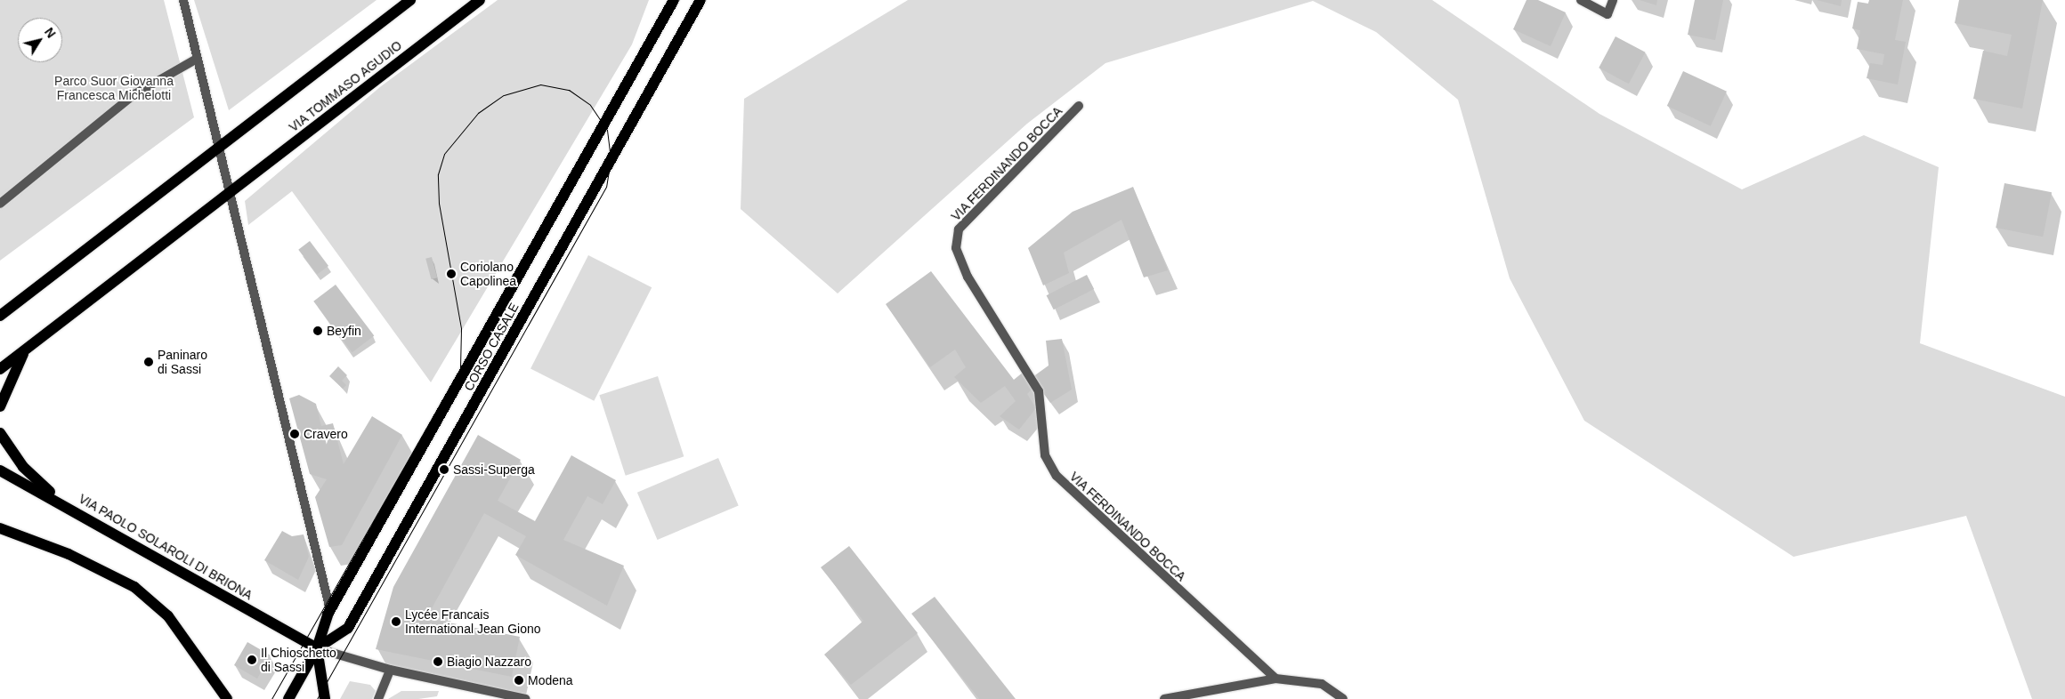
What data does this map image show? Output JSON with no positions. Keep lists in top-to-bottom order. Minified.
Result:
{"streets":{"main road":["VIA TOMMASO AGUDIO","CORSO CASALE","VIA PAOLO SOLAROLI DI BRIONA"],"street":["VIA FERDINANDO BOCCA"]},"crossings":[["CORSO CASALE","VIA PAOLO SOLAROLI DI BRIONA"]],"parks":["Parco Suor Giovanna Francesca Michelotti"],"places":["Coriolano Capolinea","Beyfin","Paninaro di Sassi","Cravero","Sassi-Superga","Lycée Francais International Jean Giono","Il Chioschetto di Sassi","Biagio Nazzaro","Modena"],"north":"top right"}
